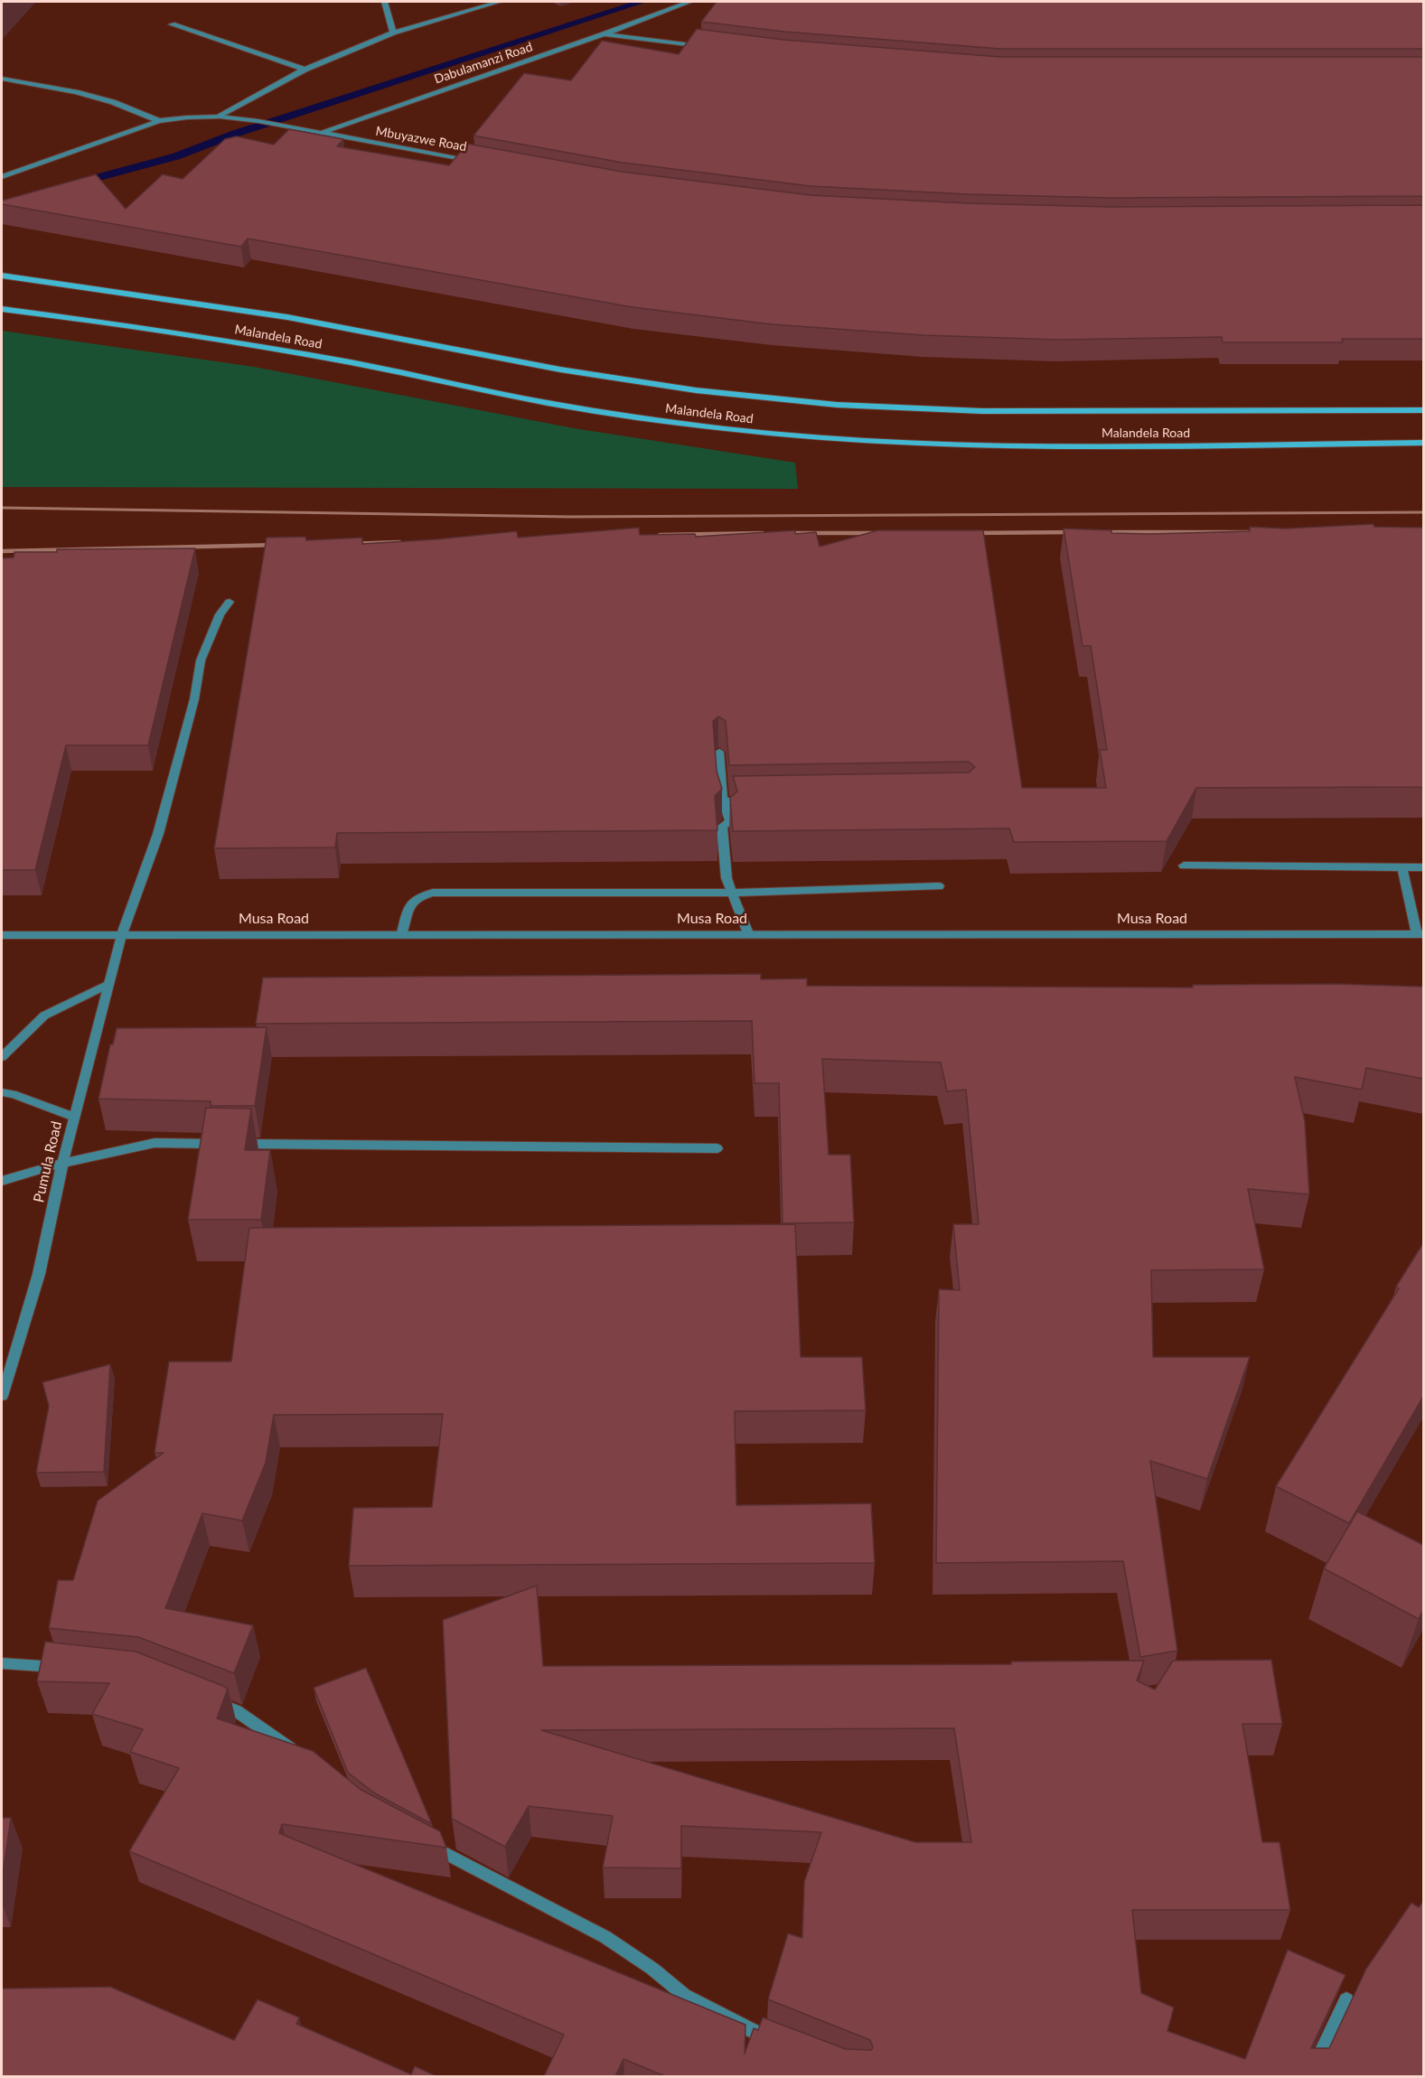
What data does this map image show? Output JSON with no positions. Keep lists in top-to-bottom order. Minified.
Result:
{"streets":{"main road":["Malandela Road"],"street":["Dabulamanzi Road","Mbuyazwe Road","Musa Road","Pumula Road"]},"crossings":[["Dabulamanzi Road","Mbuyazwe Road"],["Musa Road","Pumula Road"]]}
